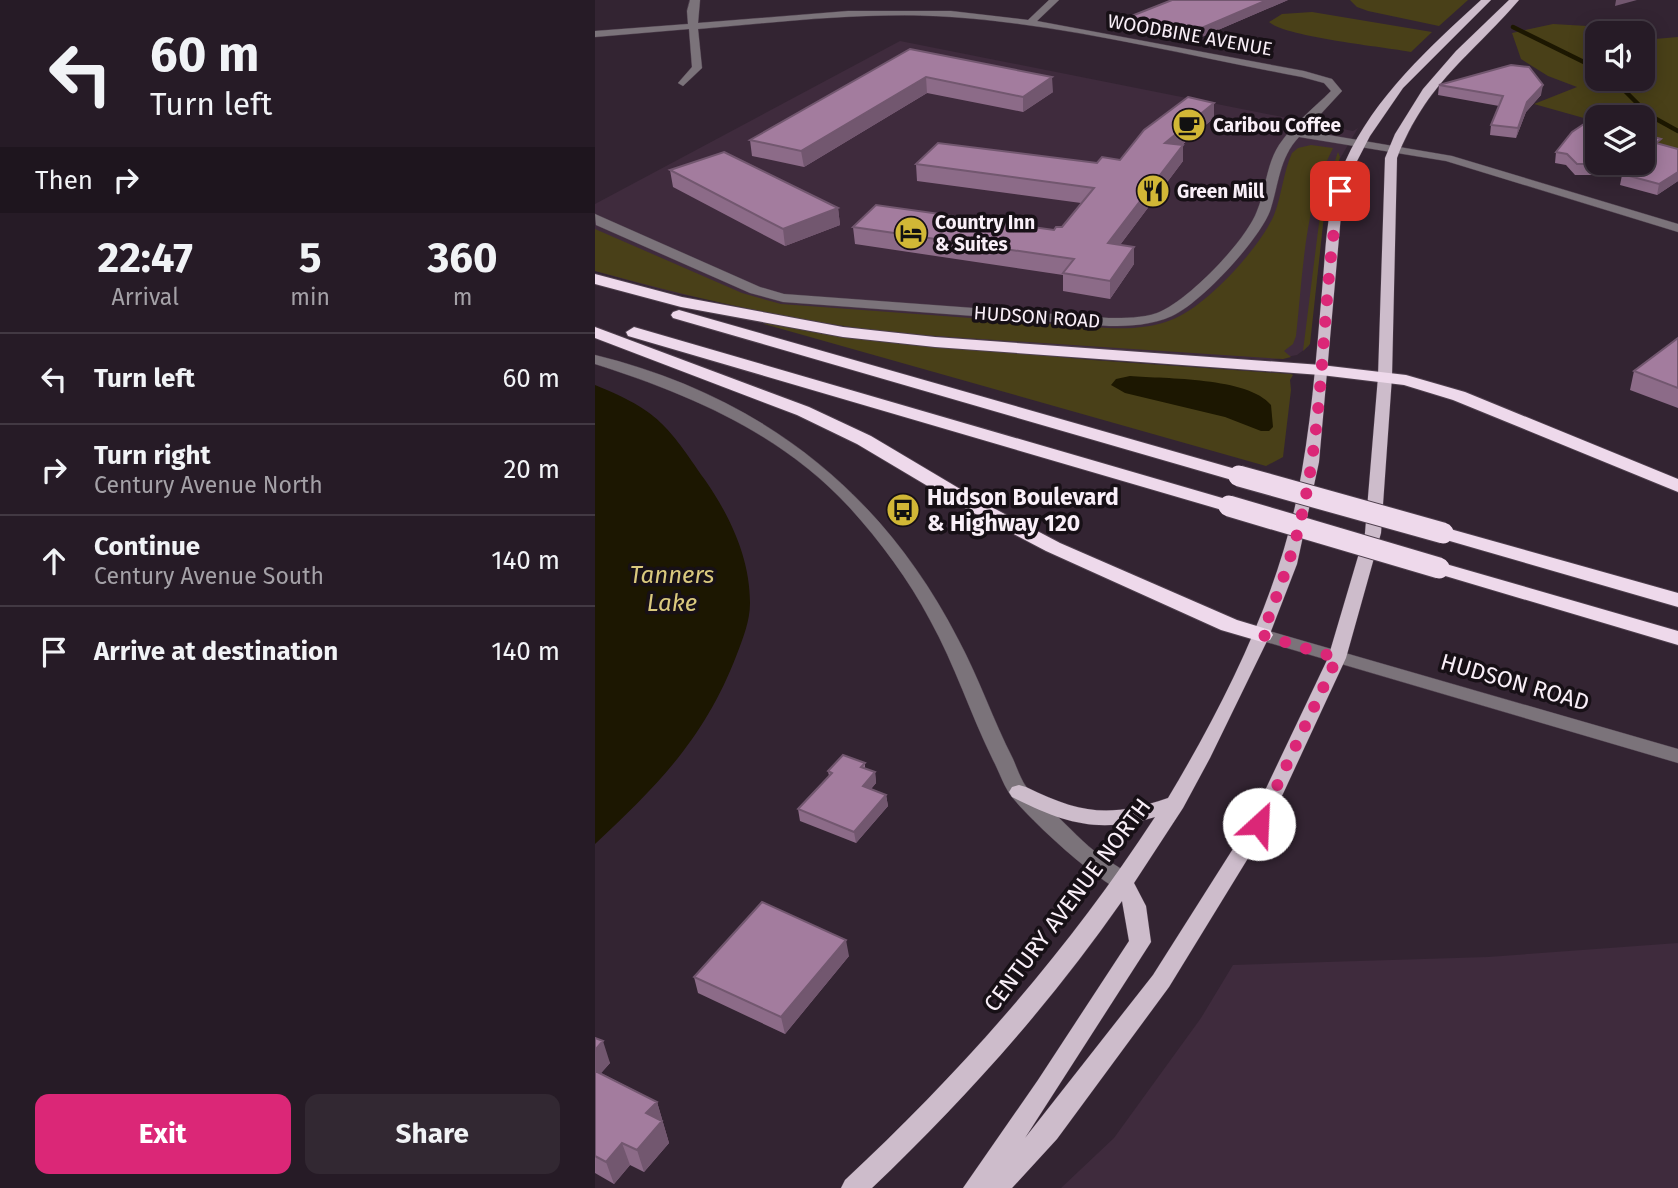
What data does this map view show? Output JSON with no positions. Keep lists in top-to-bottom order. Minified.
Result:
{"streets":{"main road":["CENTURY AVENUE NORTH"],"street":["WOODBINE AVENUE","HUDSON ROAD"]},"crossings":[["WOODBINE AVENUE","HUDSON ROAD"],["HUDSON ROAD","CENTURY AVENUE NORTH"]],"water":["Tanners Lake"],"places":{"cafe":["Caribou Coffee"],"restaurant":["Green Mill"],"hotel":["Country Inn & Suites"],"bus stop":["Hudson Boulevard & Highway 120"]},"page":{"turn":["60 m","Turn left"],"then":"Then","eta":["22:47","Arrival","5","min","360","m"],"list":[{"name":"Turn left","value":"60 m"},{"name":"Turn right","note":"Century Avenue North","value":"20 m"},{"name":"Continue","note":"Century Avenue South","value":"140 m"},{"name":"Arrive at destination","value":"140 m"}],"buttons":["Exit","Share"]}}
